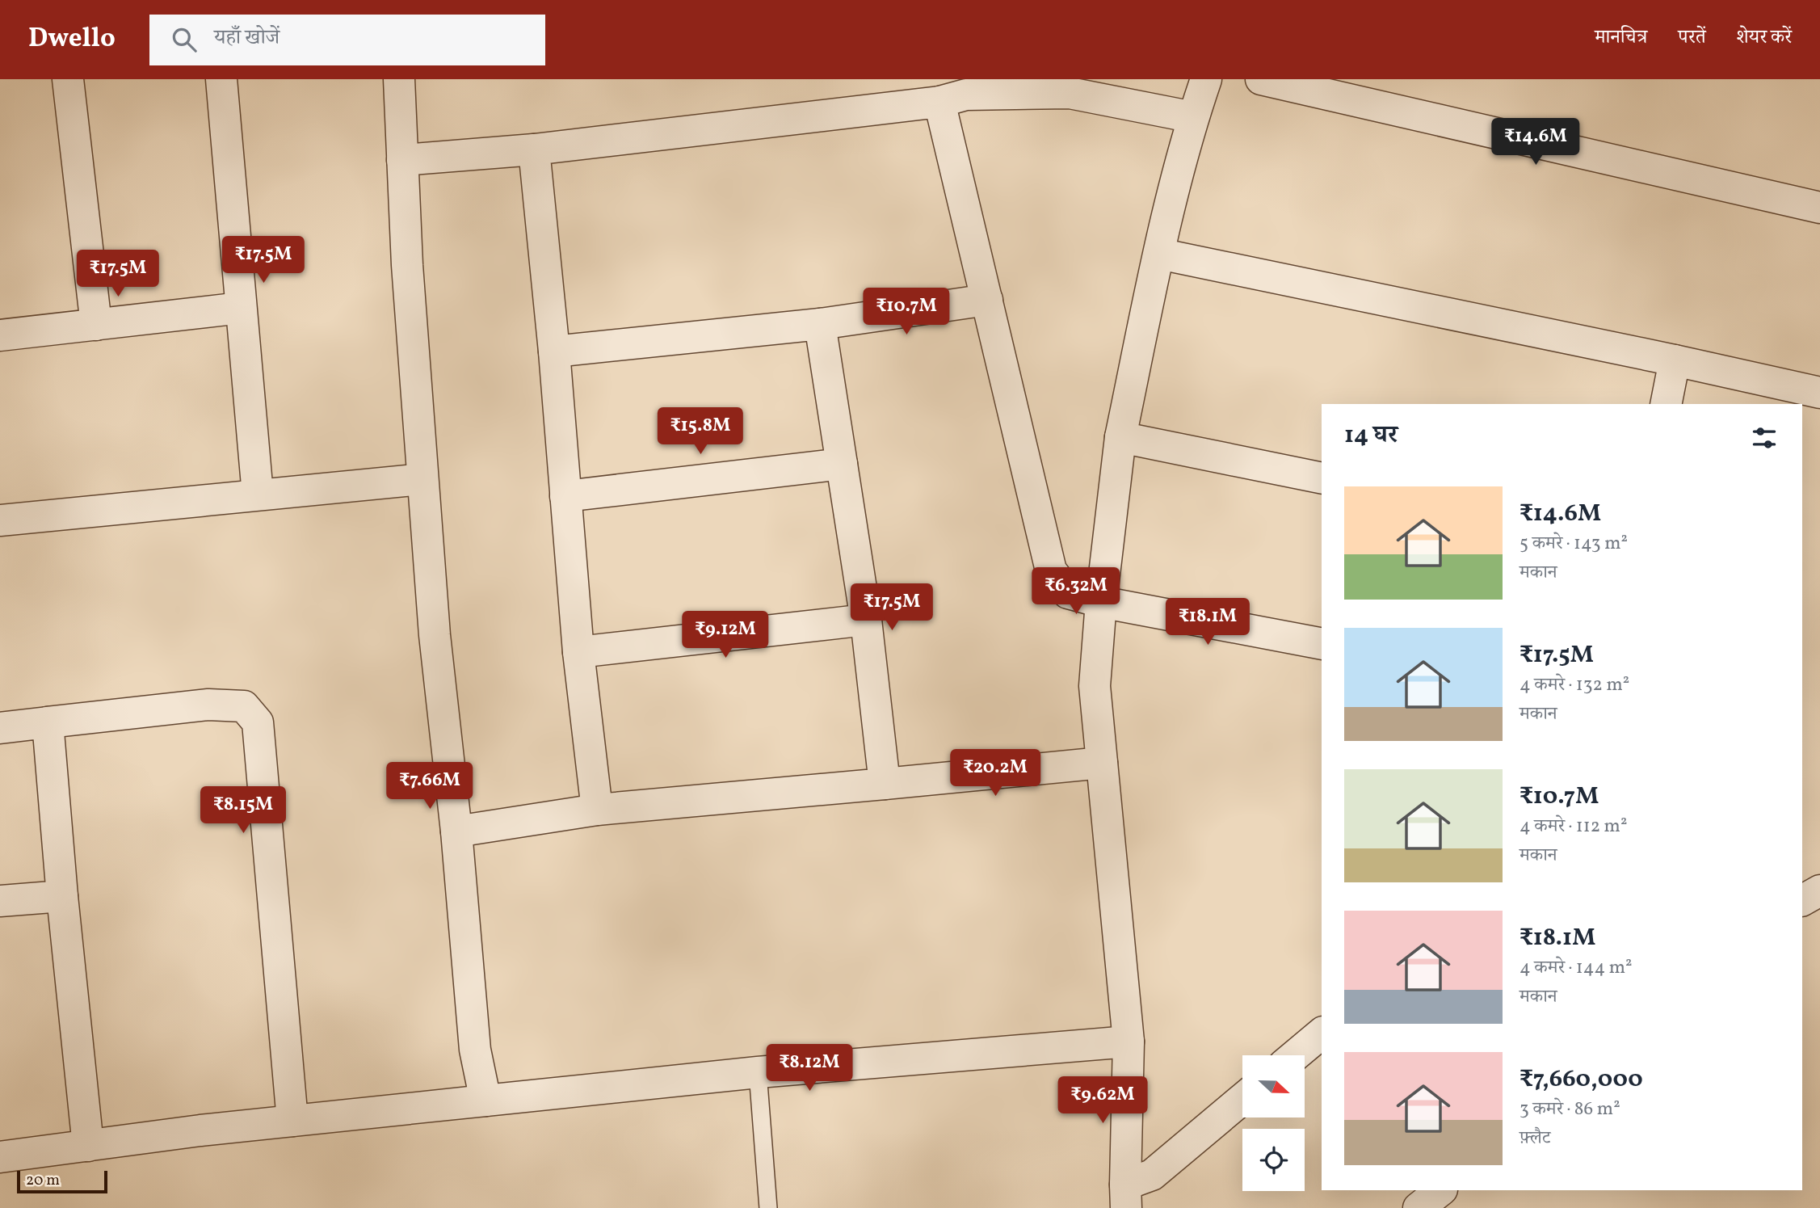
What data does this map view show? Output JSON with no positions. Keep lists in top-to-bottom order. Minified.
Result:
{"scale_bar":"20 m","north":"right","page":{"header":"Dwello","search":"यहाँ खोजें","nav":["मानचित्र","परतें","शेयर करें"],"price":["₹14.6M","₹17.5M","₹17.5M","₹10.7M","₹15.8M","₹6.32M","₹17.5M","₹18.1M","₹9.12M","₹20.2M","₹7.66M","₹8.15M","₹8.12M","₹9.62M"],"heading":"14 घर","list":[{"name":"₹14.6M","note":"5 कमरे · 143 m² · मकान"},{"name":"₹17.5M","note":"4 कमरे · 132 m² · मकान"},{"name":"₹10.7M","note":"4 कमरे · 112 m² · मकान"},{"name":"₹18.1M","note":"4 कमरे · 144 m² · मकान"},{"name":"₹7,660,000","note":"3 कमरे · 86 m² · फ़्लैट"}],"scale":"20 m"}}
